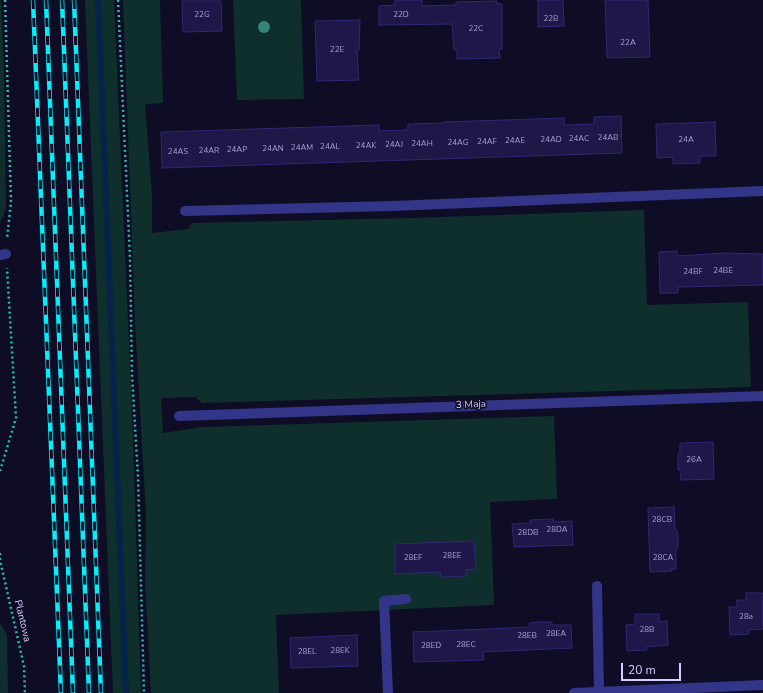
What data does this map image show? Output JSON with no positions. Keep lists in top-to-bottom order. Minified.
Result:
{"streets":{"street":["3 Maja"],"path":["Plantowa"]},"house_numbers":["22G","22D","22B","22C","22A","22E","24AB","24AC","24AD","24A","24AE","24AF","24AG","24AH","24AJ","24AK","24AL","24AM","24AN","24AP","24AR","24AS","24BE","24BF","26A","28CB","28DA","28DB","28EE","28EF","28CA","28a","28B","28EA","28EB","28EC","28ED","28EK","28EL"],"scale_bar":"20 m"}
